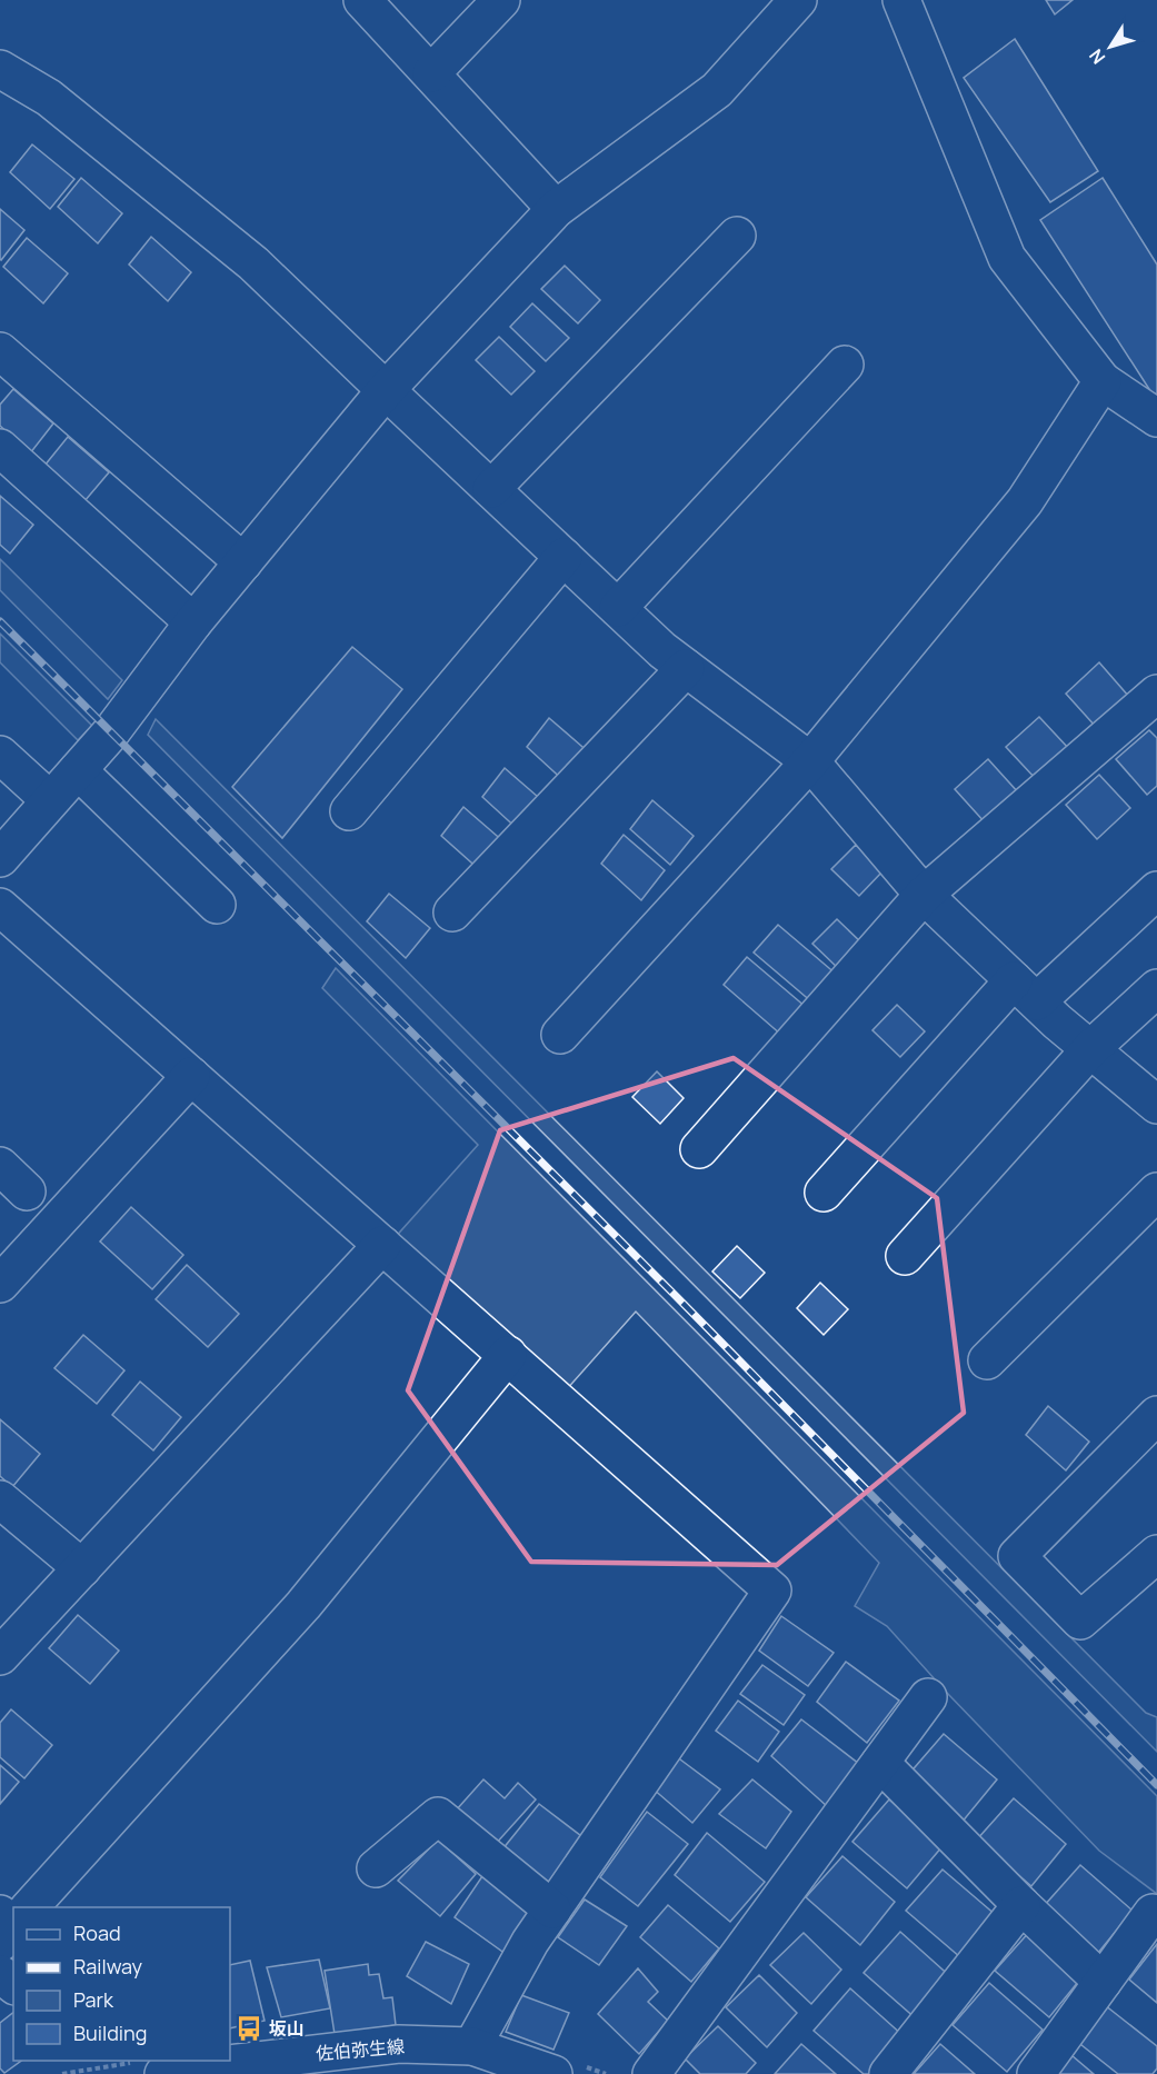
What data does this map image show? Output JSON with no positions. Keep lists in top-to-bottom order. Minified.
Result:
{"streets":{"street":["佐伯弥生線"]},"places":{"bus stop":["坂山"]},"legend":["Road","Railway","Park","Building"],"north":"bottom left"}
